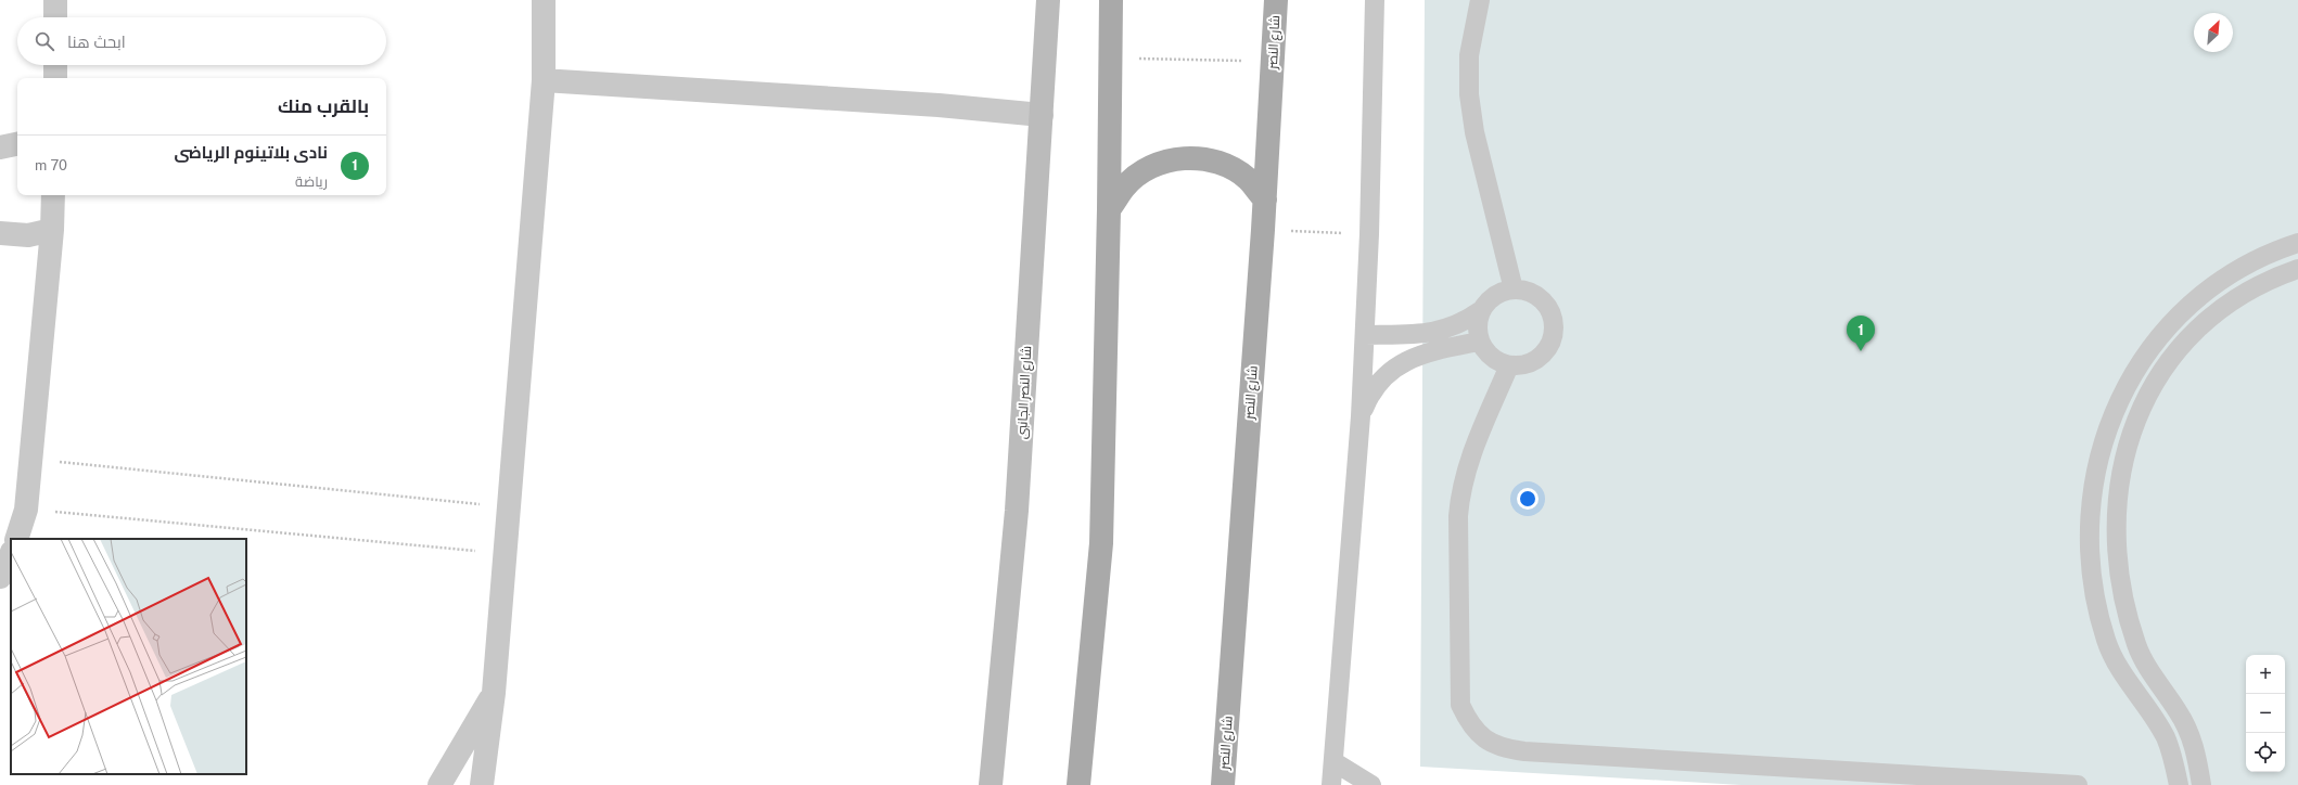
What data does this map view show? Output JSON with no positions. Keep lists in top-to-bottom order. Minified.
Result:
{"streets":{"main road":["شارع النصر"],"street":["شارع النصر الجانبى"]},"north":"top right","page":{"search":"ابحث هنا","heading":"بالقرب منك","list":[{"mark":"1","name":"نادى بلاتينوم الرياضى","note":"رياضة","value":"70 m"}],"pins":"1","map_buttons":["+","−"]}}
